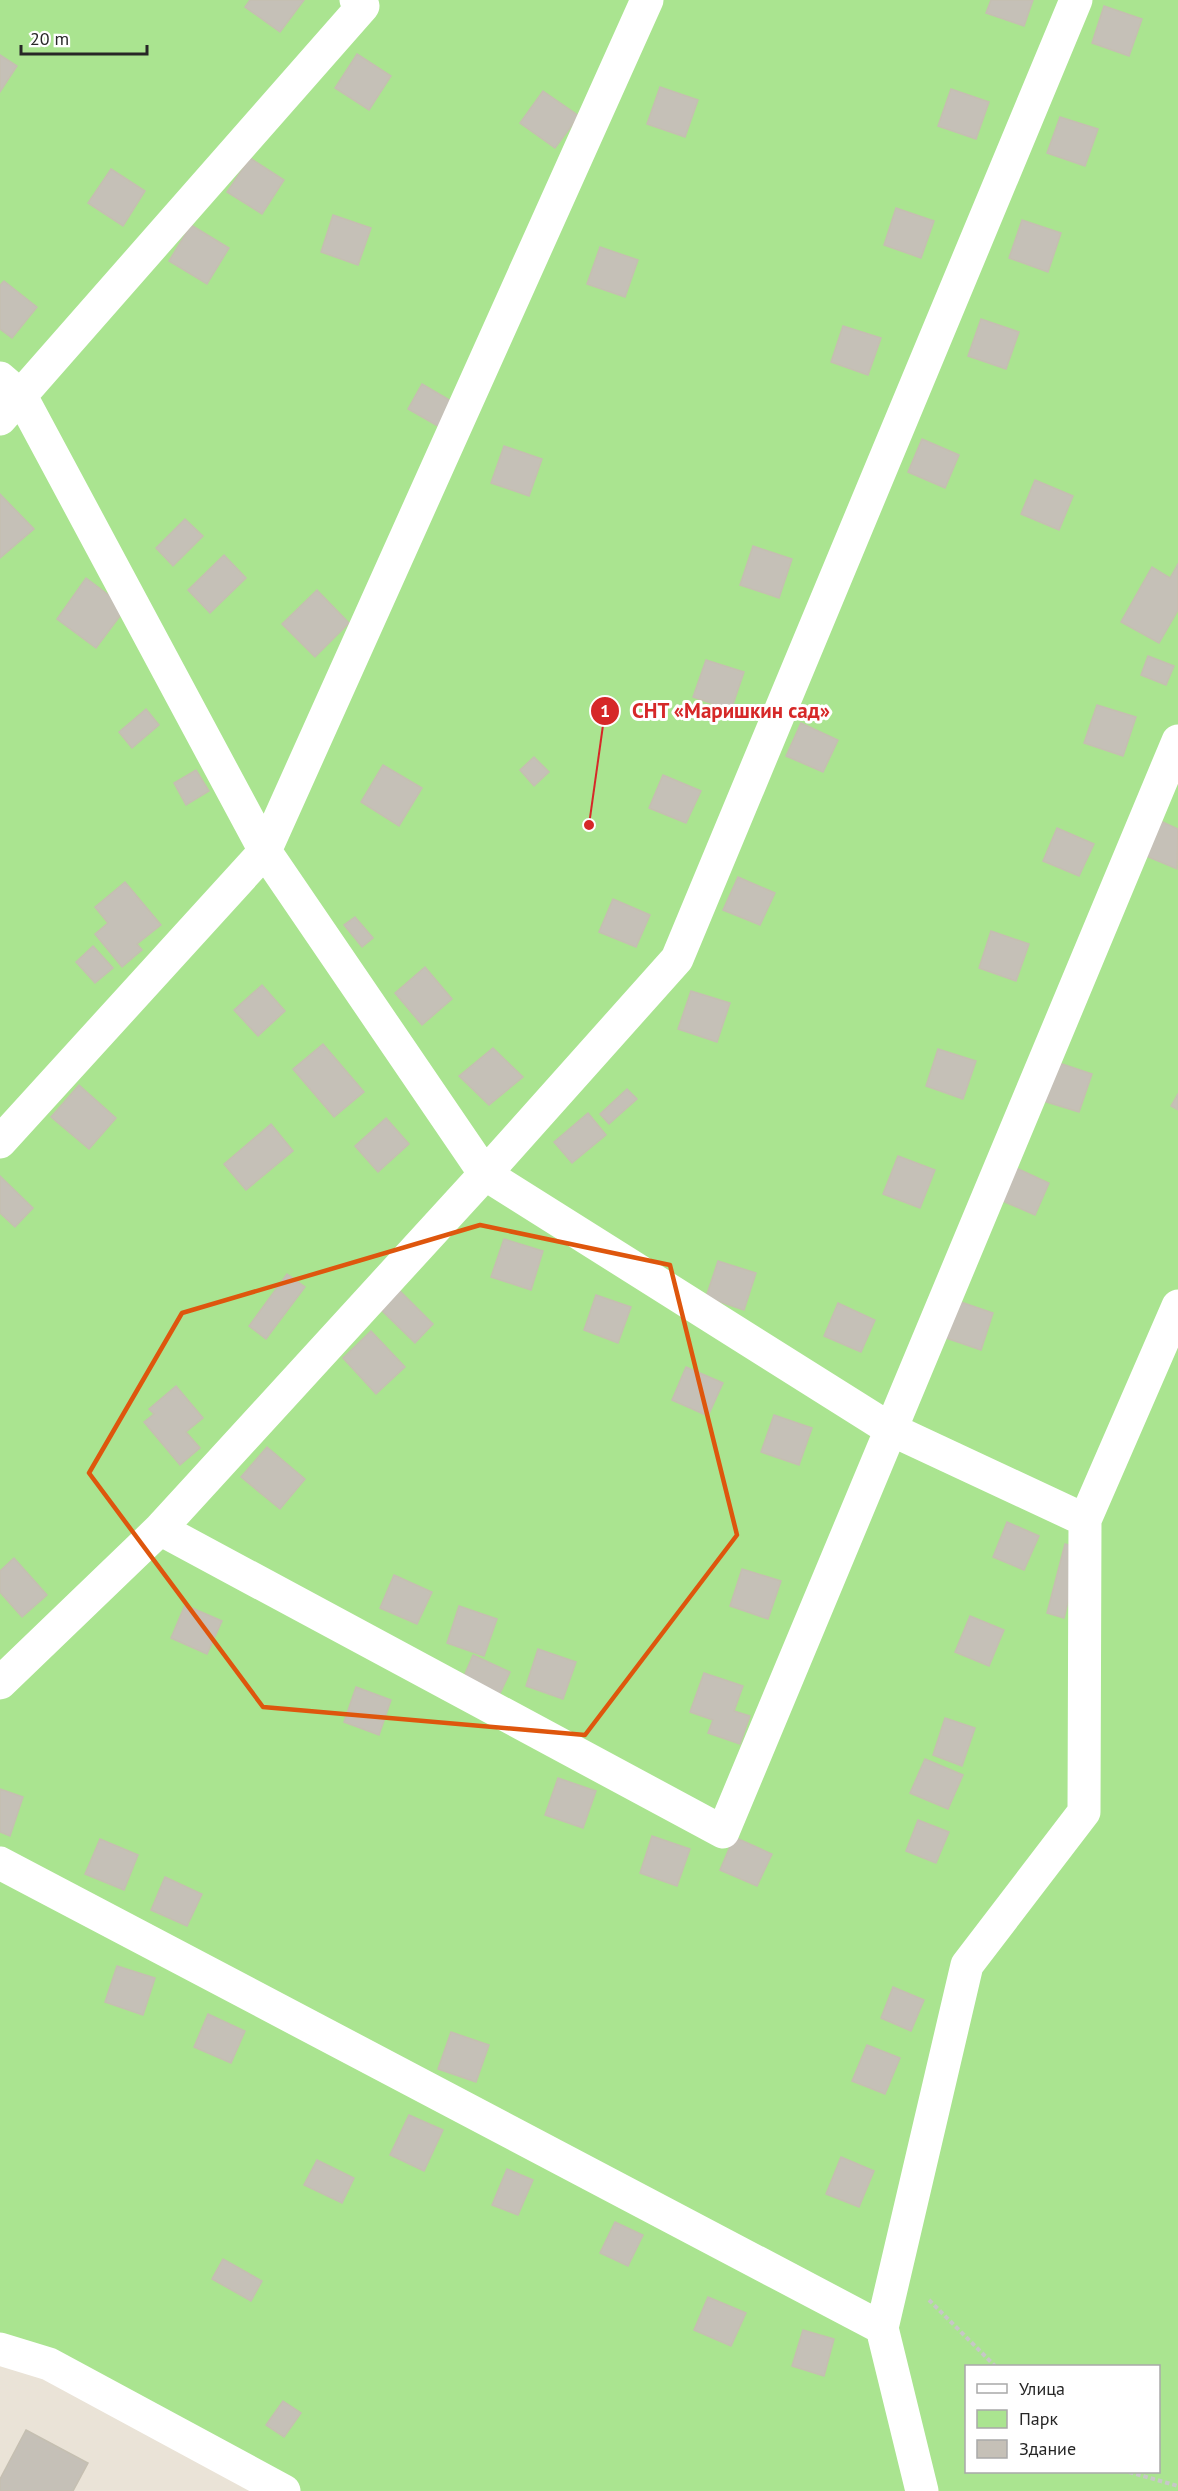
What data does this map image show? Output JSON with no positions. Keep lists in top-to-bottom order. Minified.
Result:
{"places":["СНТ «Маришкин сад»"],"legend":["Улица","Парк","Здание"],"scale_bar":"20 m"}
